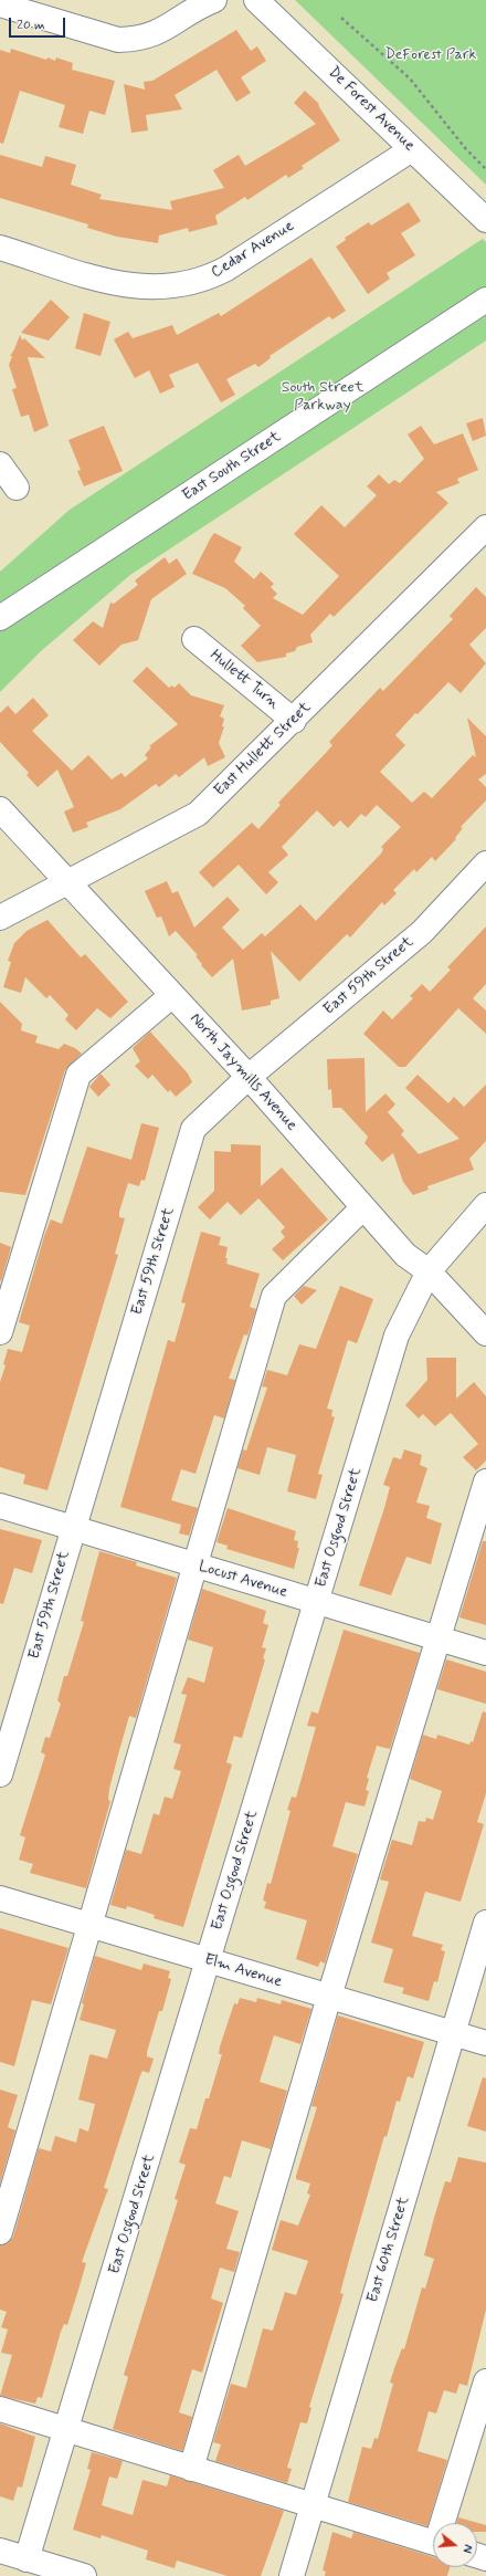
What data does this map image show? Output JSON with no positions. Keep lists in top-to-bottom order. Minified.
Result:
{"streets":{"street":["De Forest Avenue","Cedar Avenue","East South Street","Hullett Turn","East Hullett Street","East 59th Street","North Jaymills Avenue","East Osgood Street","Locust Avenue","Elm Avenue","East 60th Street"]},"crossings":[["De Forest Avenue","Cedar Avenue"],["Hullett Turn","East Hullett Street"],["East Hullett Street","North Jaymills Avenue"],["East 59th Street","North Jaymills Avenue"],["East 59th Street","Locust Avenue"],["North Jaymills Avenue","East Osgood Street"],["East Osgood Street","Locust Avenue"],["East Osgood Street","Elm Avenue"],["Elm Avenue","East 60th Street"]],"parks":["DeForest Park","South Street Parkway"],"scale_bar":"20 m","north":"right"}
